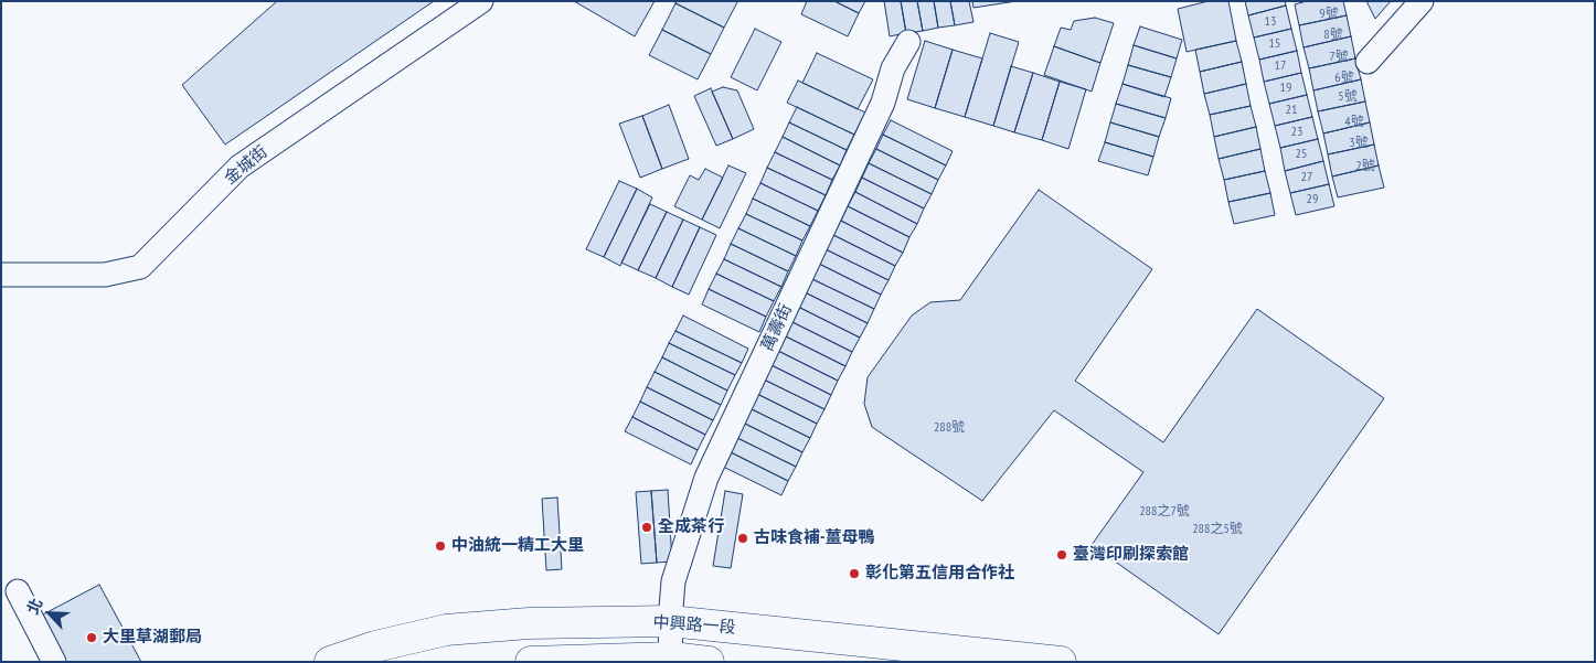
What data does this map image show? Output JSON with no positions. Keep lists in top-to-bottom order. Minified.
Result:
{"streets":{"main road":["中興路一段"],"street":["金城街","萬壽街"]},"crossings":[["萬壽街","中興路一段"]],"places":["全成茶行","古味食補-薑母鴨","中油統一精工大里","臺灣印刷探索館","彰化第五信用合作社","大里草湖郵局"],"house_numbers":["9號","13","8號","15","7號","17","6號","19","5號","21","4號","23","3號","25","2號","27","29","288號","288之7號","288之5號"],"north":"top left"}
